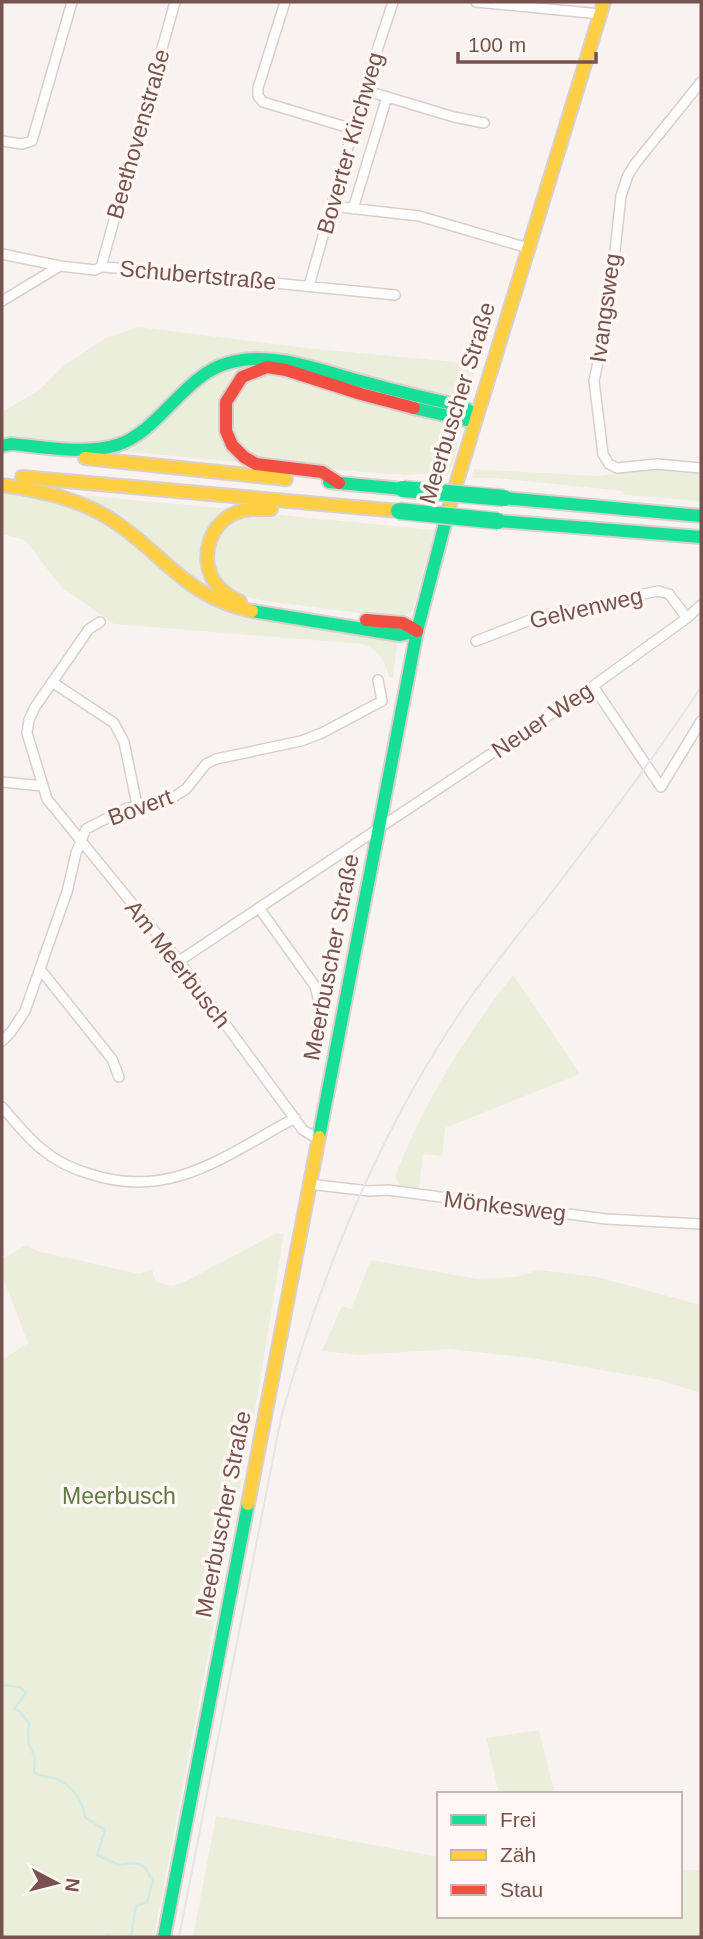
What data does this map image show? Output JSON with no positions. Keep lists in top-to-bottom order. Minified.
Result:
{"streets":{"main road":["Meerbuscher Straße"],"street":["Beethovenstraße","Boverter Kirchweg","Schubertstraße","Ivangsweg","Gelvenweg","Neuer Weg","Bovert","Am Meerbusch","Mönkesweg"]},"crossings":[["Beethovenstraße","Schubertstraße"],["Boverter Kirchweg","Schubertstraße"],["Meerbuscher Straße","Neuer Weg"],["Meerbuscher Straße","Am Meerbusch"],["Meerbuscher Straße","Mönkesweg"],["Gelvenweg","Neuer Weg"],["Neuer Weg","Am Meerbusch"],["Bovert","Am Meerbusch"]],"parks":["Meerbusch"],"legend":["Frei","Zäh","Stau"],"scale_bar":"100 m","north":"right"}
